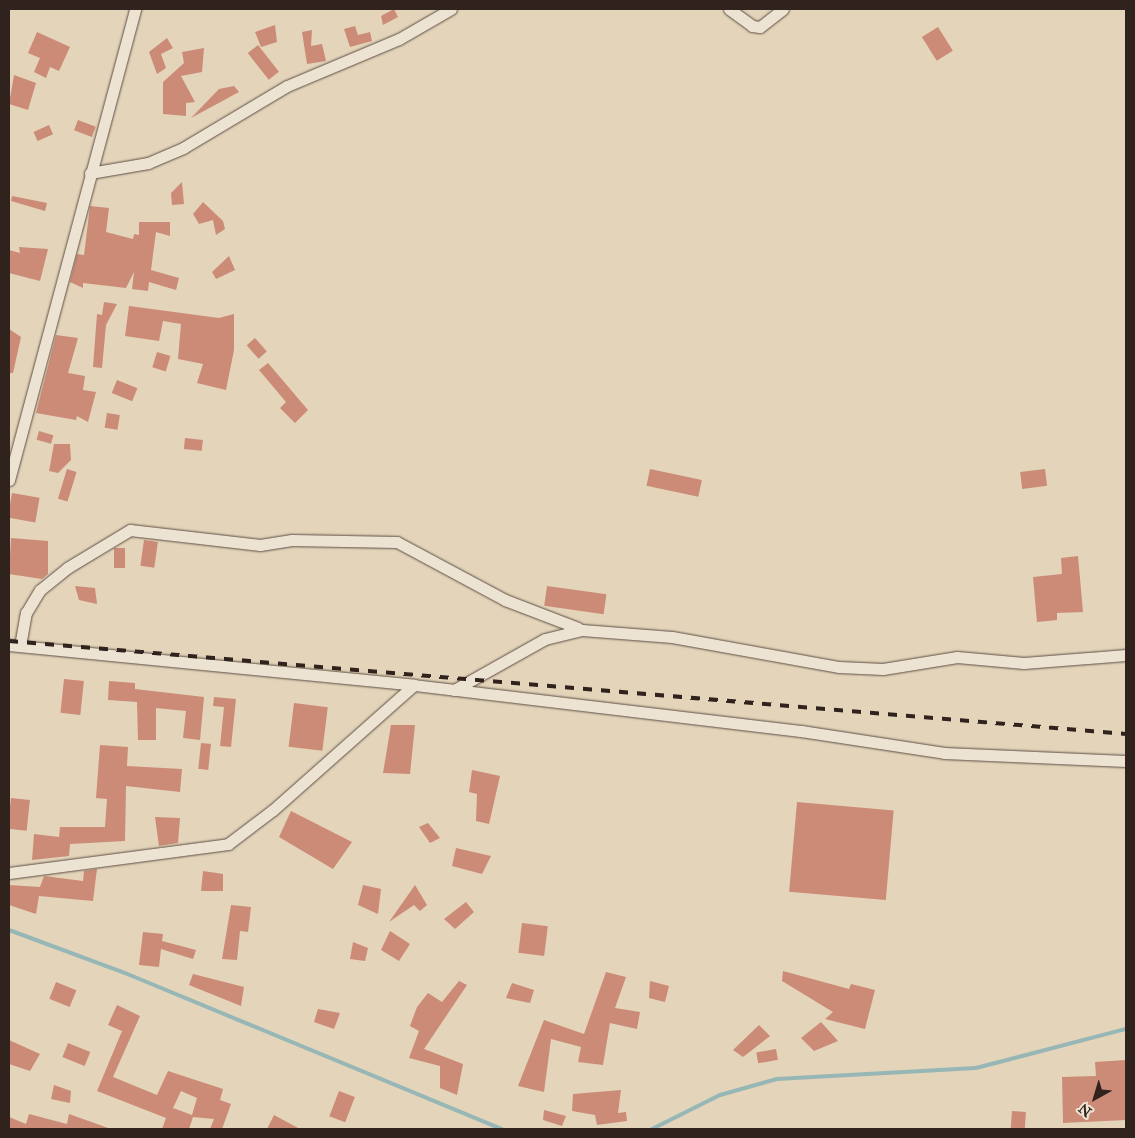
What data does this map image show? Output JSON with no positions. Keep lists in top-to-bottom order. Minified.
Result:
{"north":"bottom left"}
